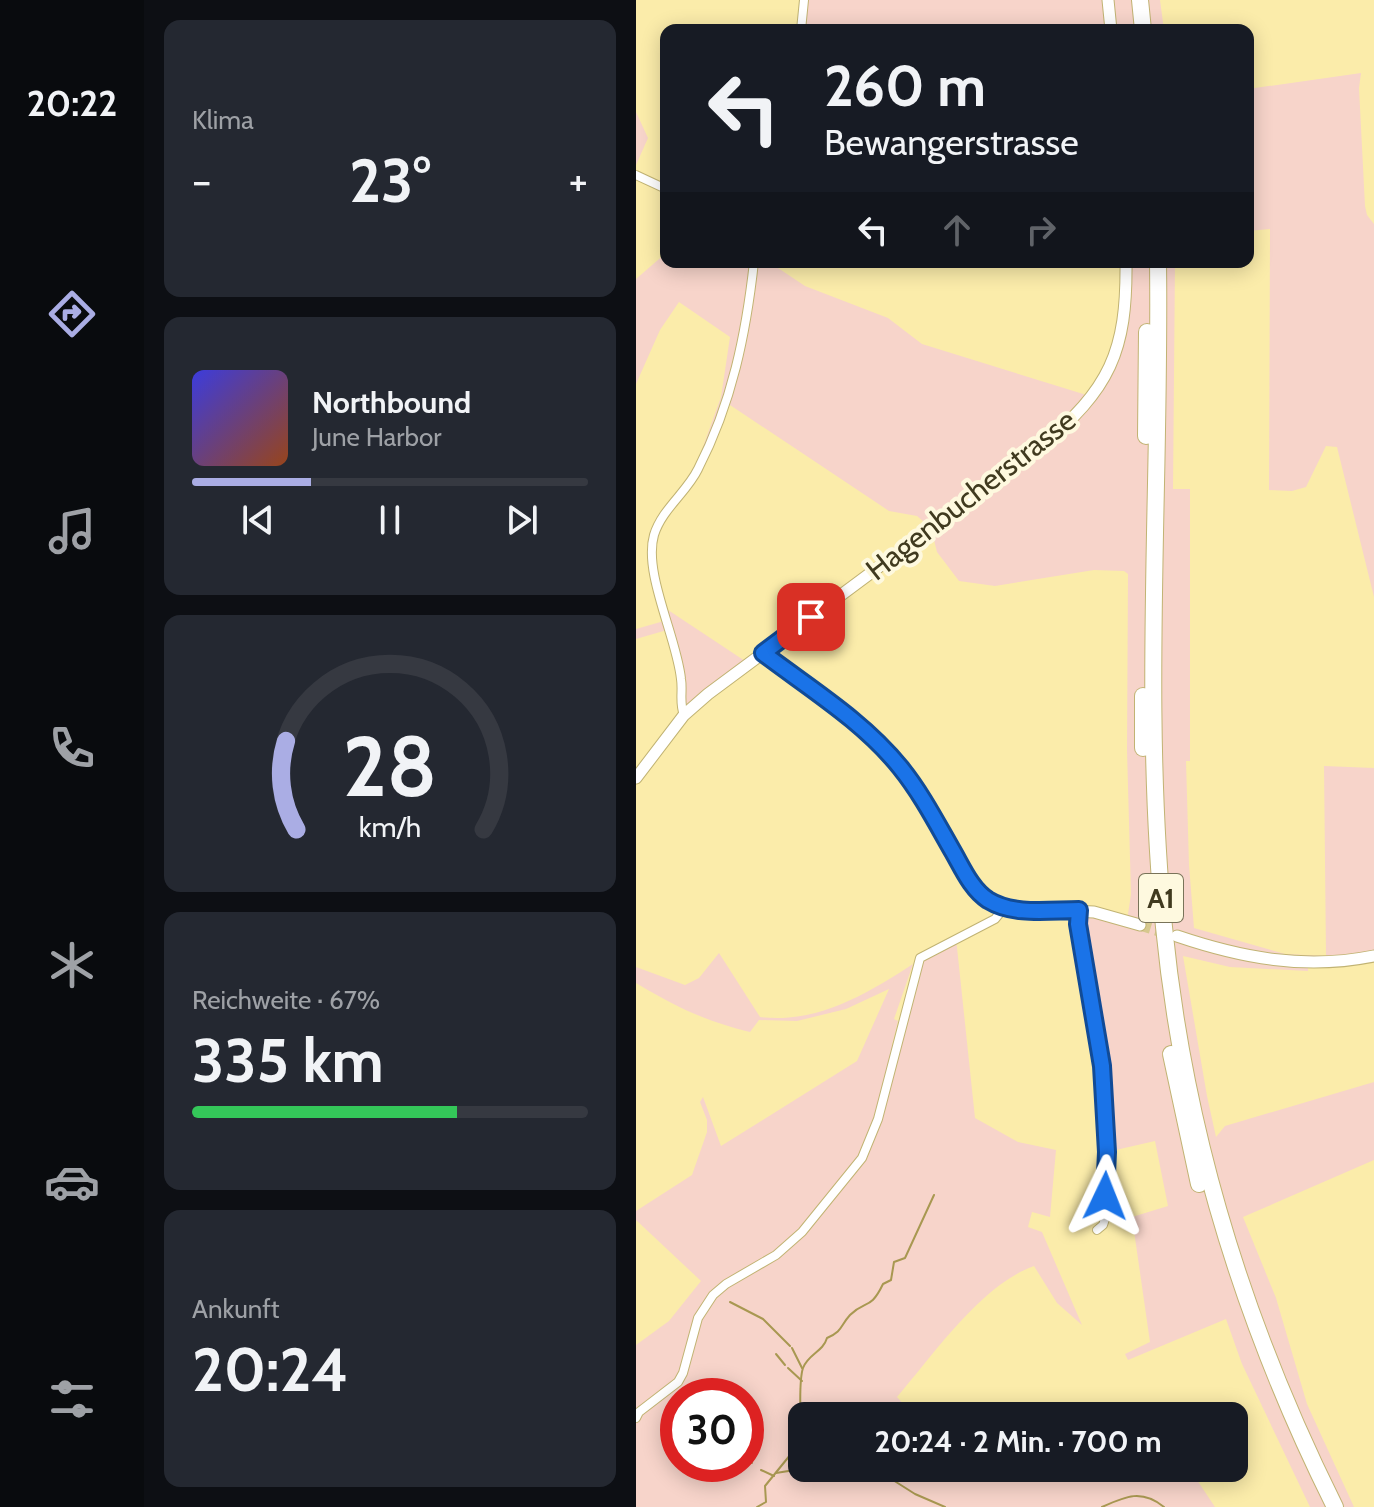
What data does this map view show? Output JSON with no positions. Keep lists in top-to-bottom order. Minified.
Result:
{"streets":{"highway":["A1"],"street":["Hagenbucherstrasse"]},"page":{"tabs":"20:22","tile":["Klima",["Reichweite · 67%","335 km"],["Ankunft","20:24"]],"turn":["260 m","Bewangerstrasse"],"heat":["−","23°","+"],"song":["Northbound","June Harbor"],"limit":"30","trip":"20:24 · 2 Min. · 700 m","gauge":["28","km/h"]}}
